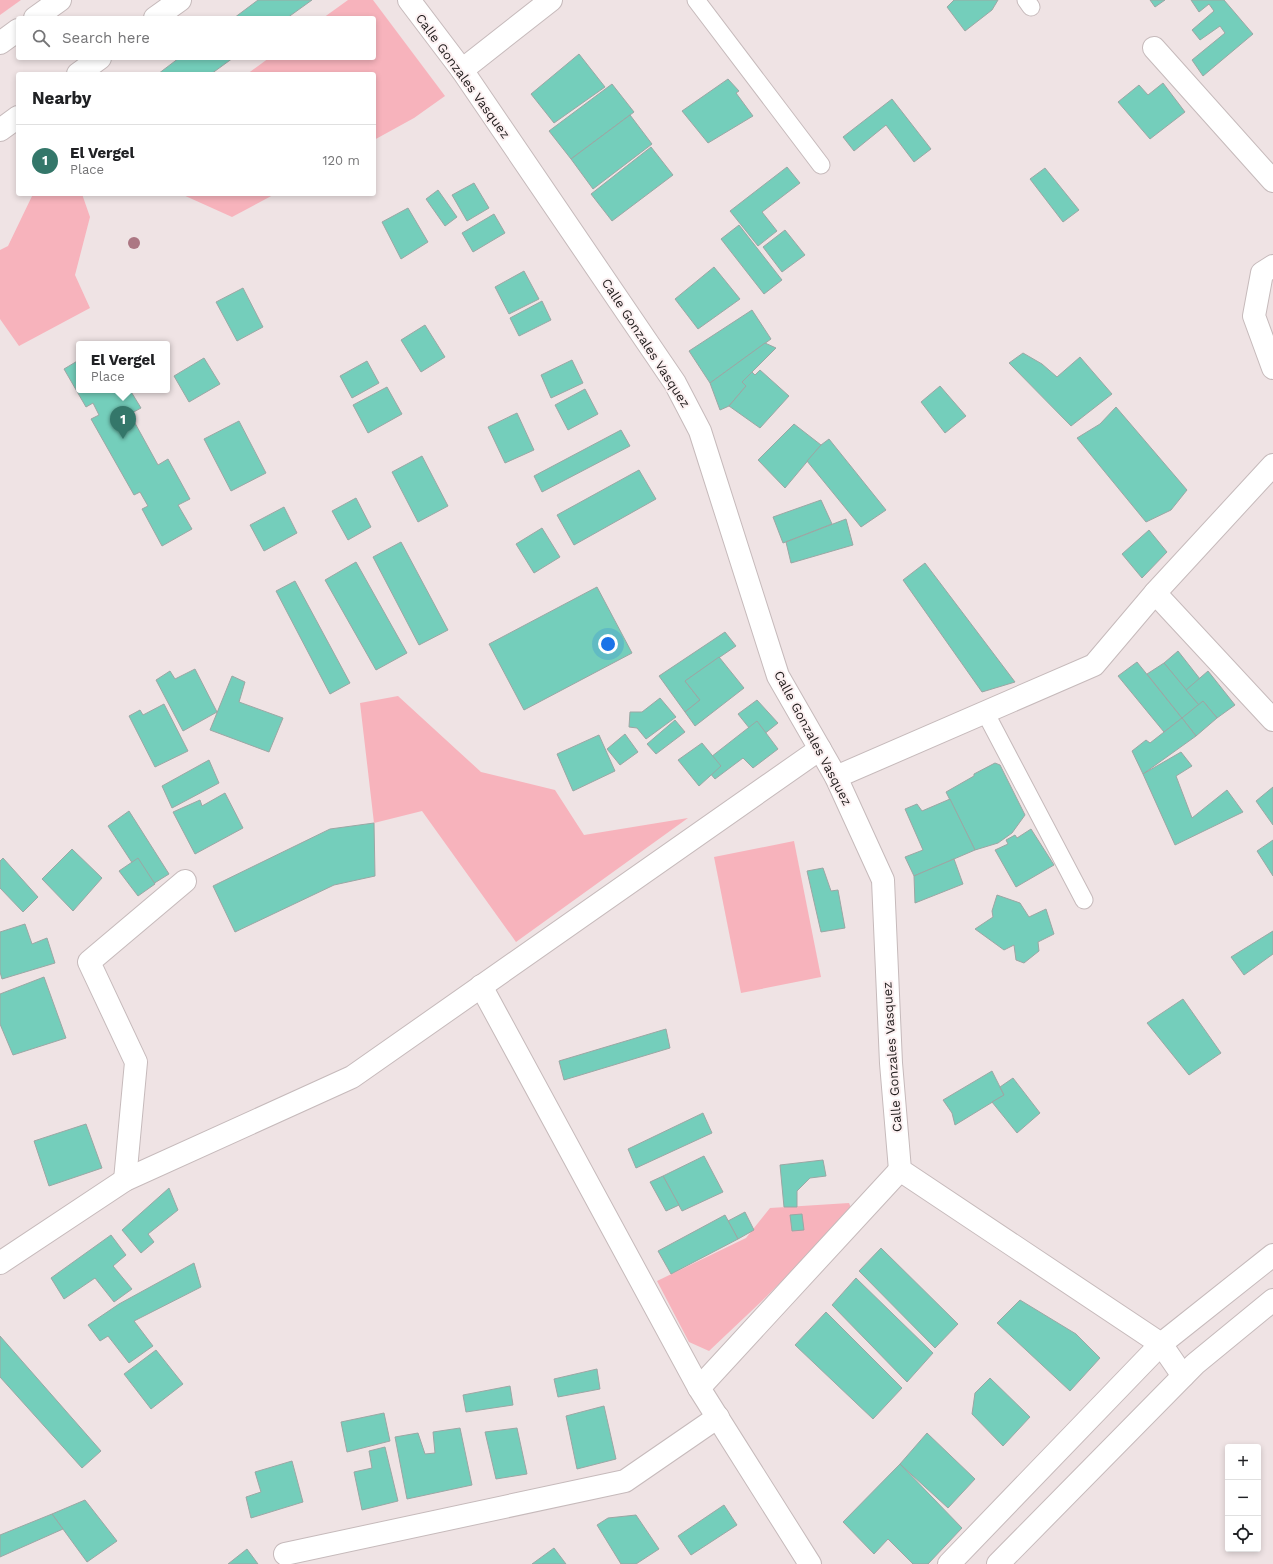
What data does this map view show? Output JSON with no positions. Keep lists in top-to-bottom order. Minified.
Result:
{"streets":{"main road":["Calle Gonzales Vasquez"]},"page":{"search":"Search here","heading":"Nearby","list":[{"mark":"1","name":"El Vergel","note":"Place","value":"120 m"}],"popup":["El Vergel","Place"],"pins":"1","map_buttons":["+","−"]}}
